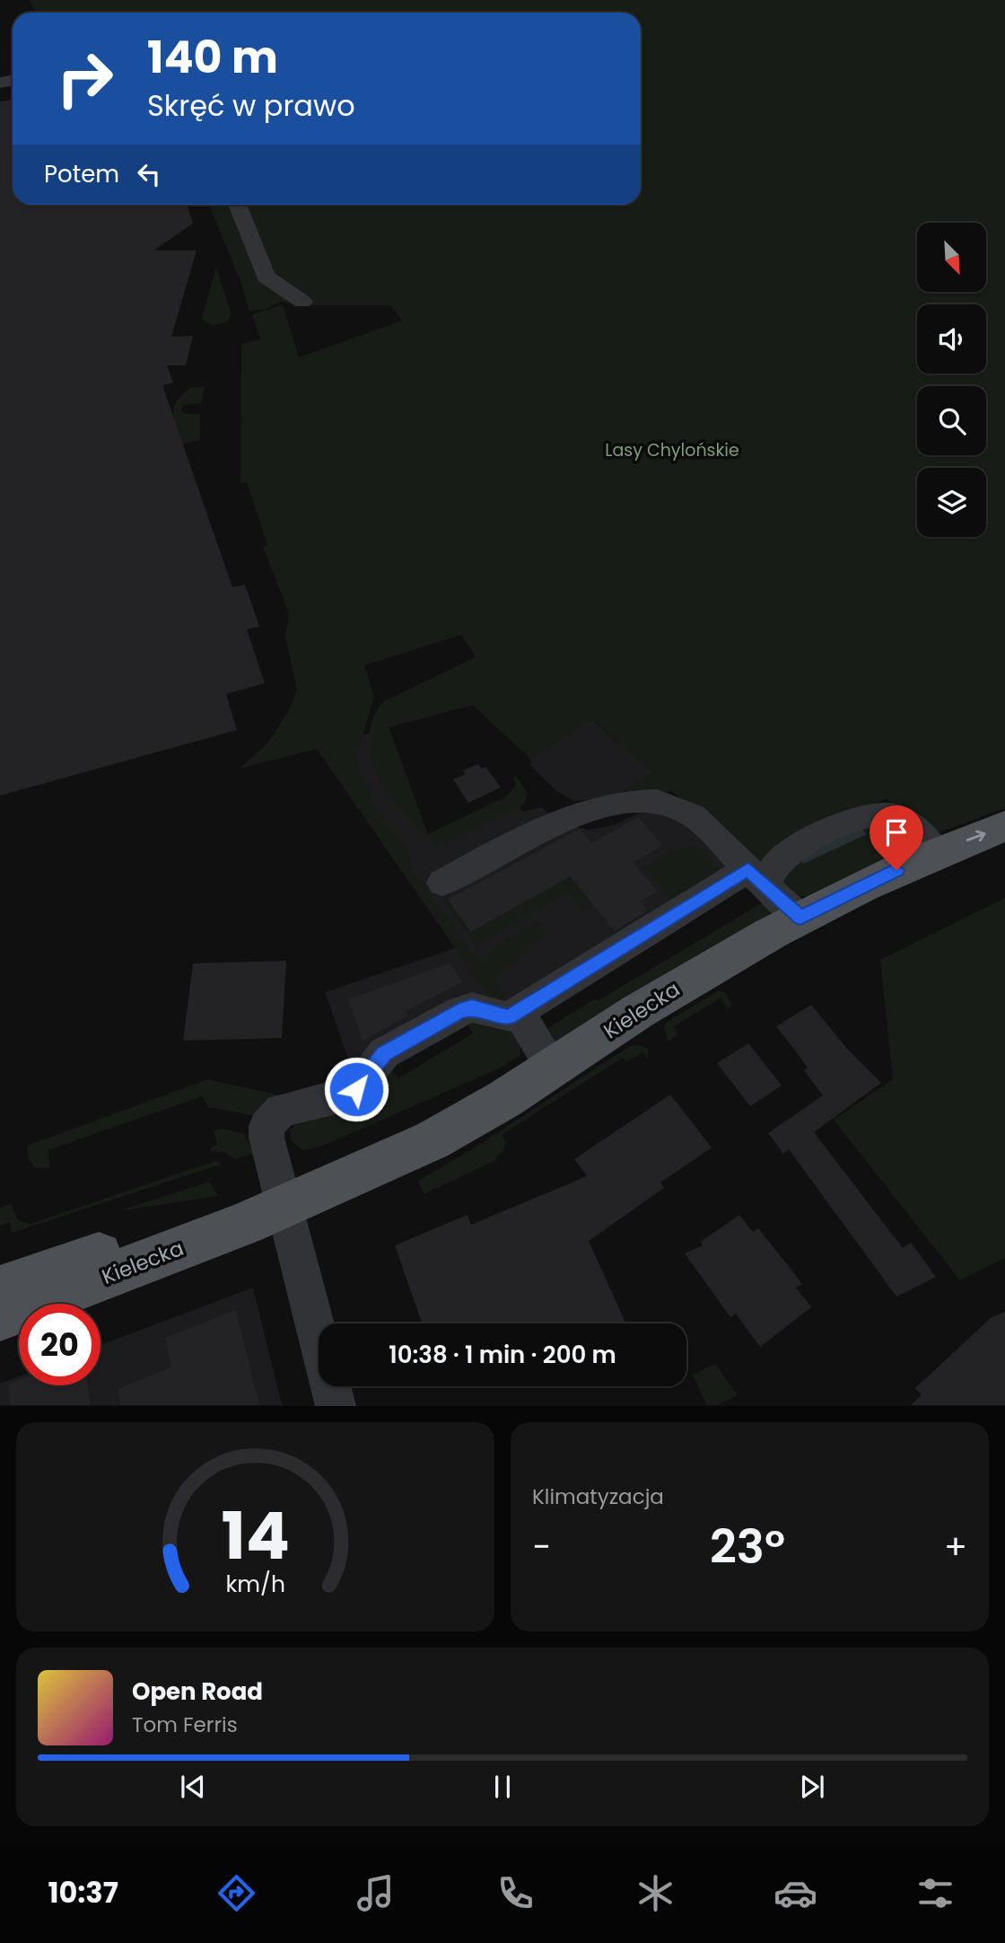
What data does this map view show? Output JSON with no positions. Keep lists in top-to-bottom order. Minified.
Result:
{"streets":{"main road":["Kielecka"]},"parks":["Lasy Chylońskie"],"north":"bottom right","page":{"turn":["140 m","Skręć w prawo"],"then":"Potem","limit":"20","trip":"10:38 · 1 min · 200 m","tile":"Klimatyzacja","heat":["−","23°","+"],"song":["Open Road","Tom Ferris"],"tabs":"10:37","gauge":["14","km/h"]}}
